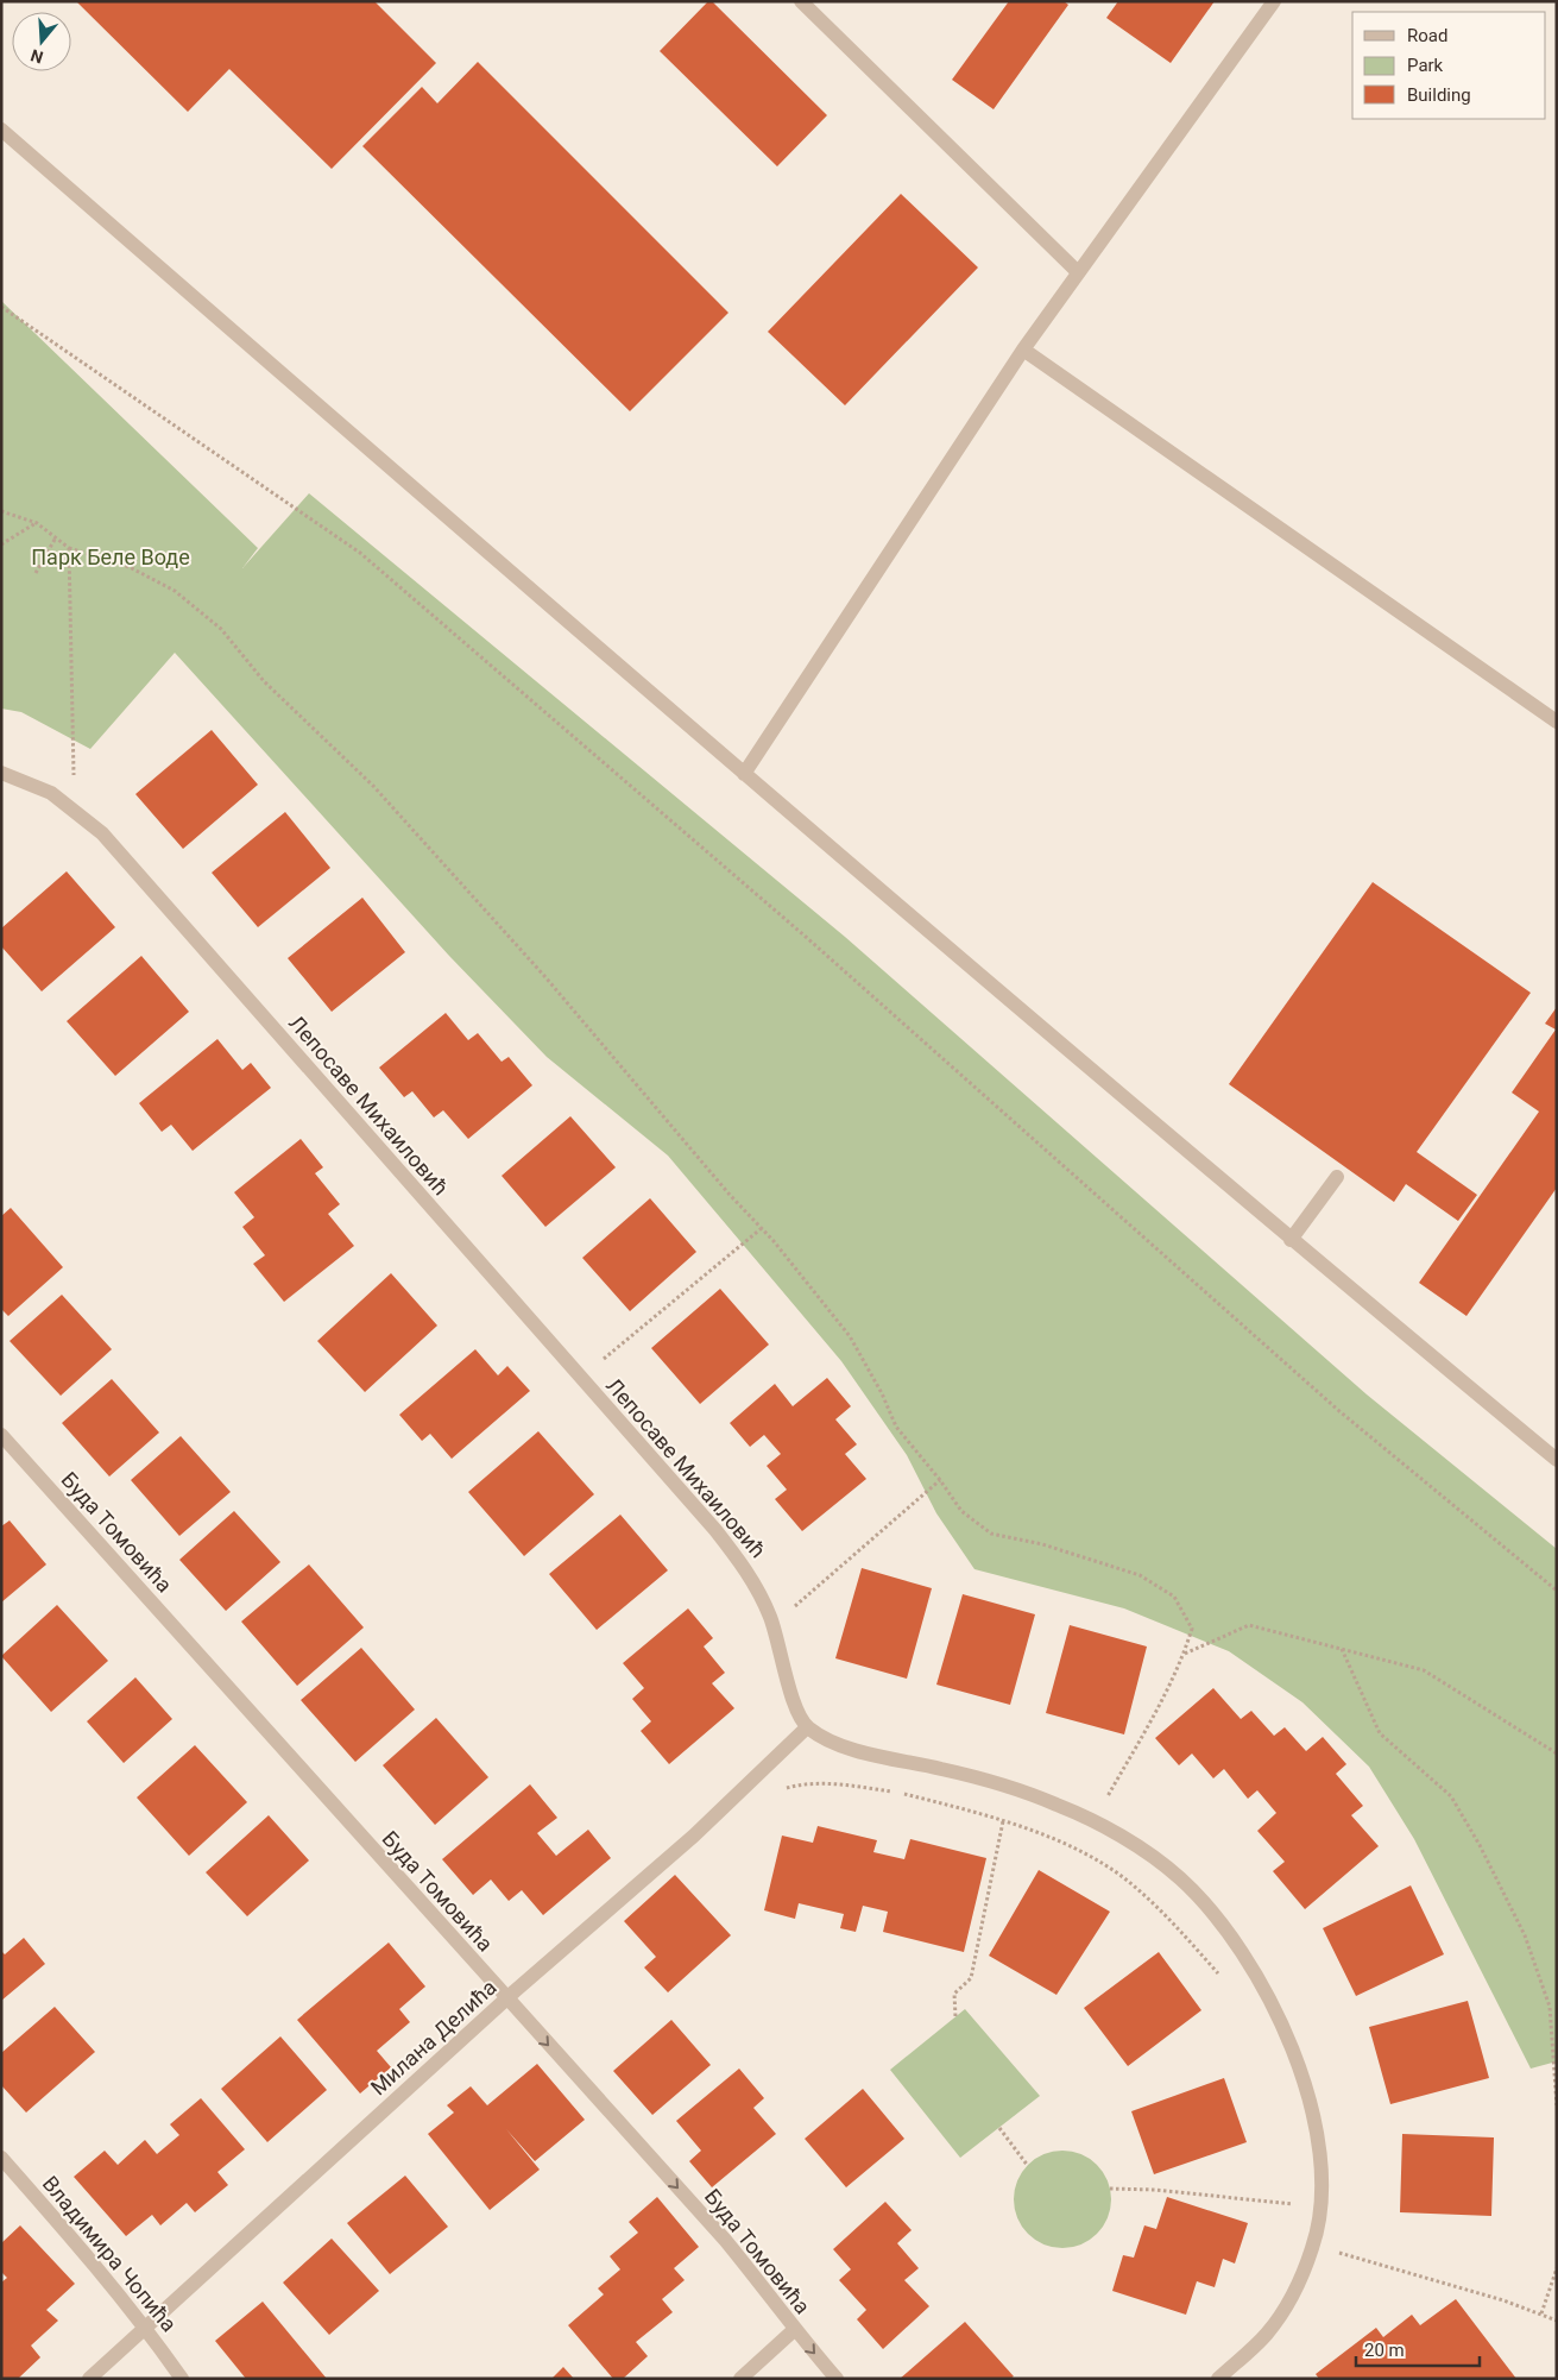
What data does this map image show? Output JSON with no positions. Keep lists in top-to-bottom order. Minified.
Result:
{"streets":{"street":["Лепосаве Михаиловић","Буда Томовића","Милана Делића","Владимира Чопића"]},"crossings":[["Лепосаве Михаиловић","Милана Делића"],["Буда Томовића","Милана Делића"],["Милана Делића","Владимира Чопића"]],"one_way":["Буда Томовића"],"parks":["Парк Беле Воде"],"legend":["Road","Park","Building"],"scale_bar":"20 m","north":"bottom"}
